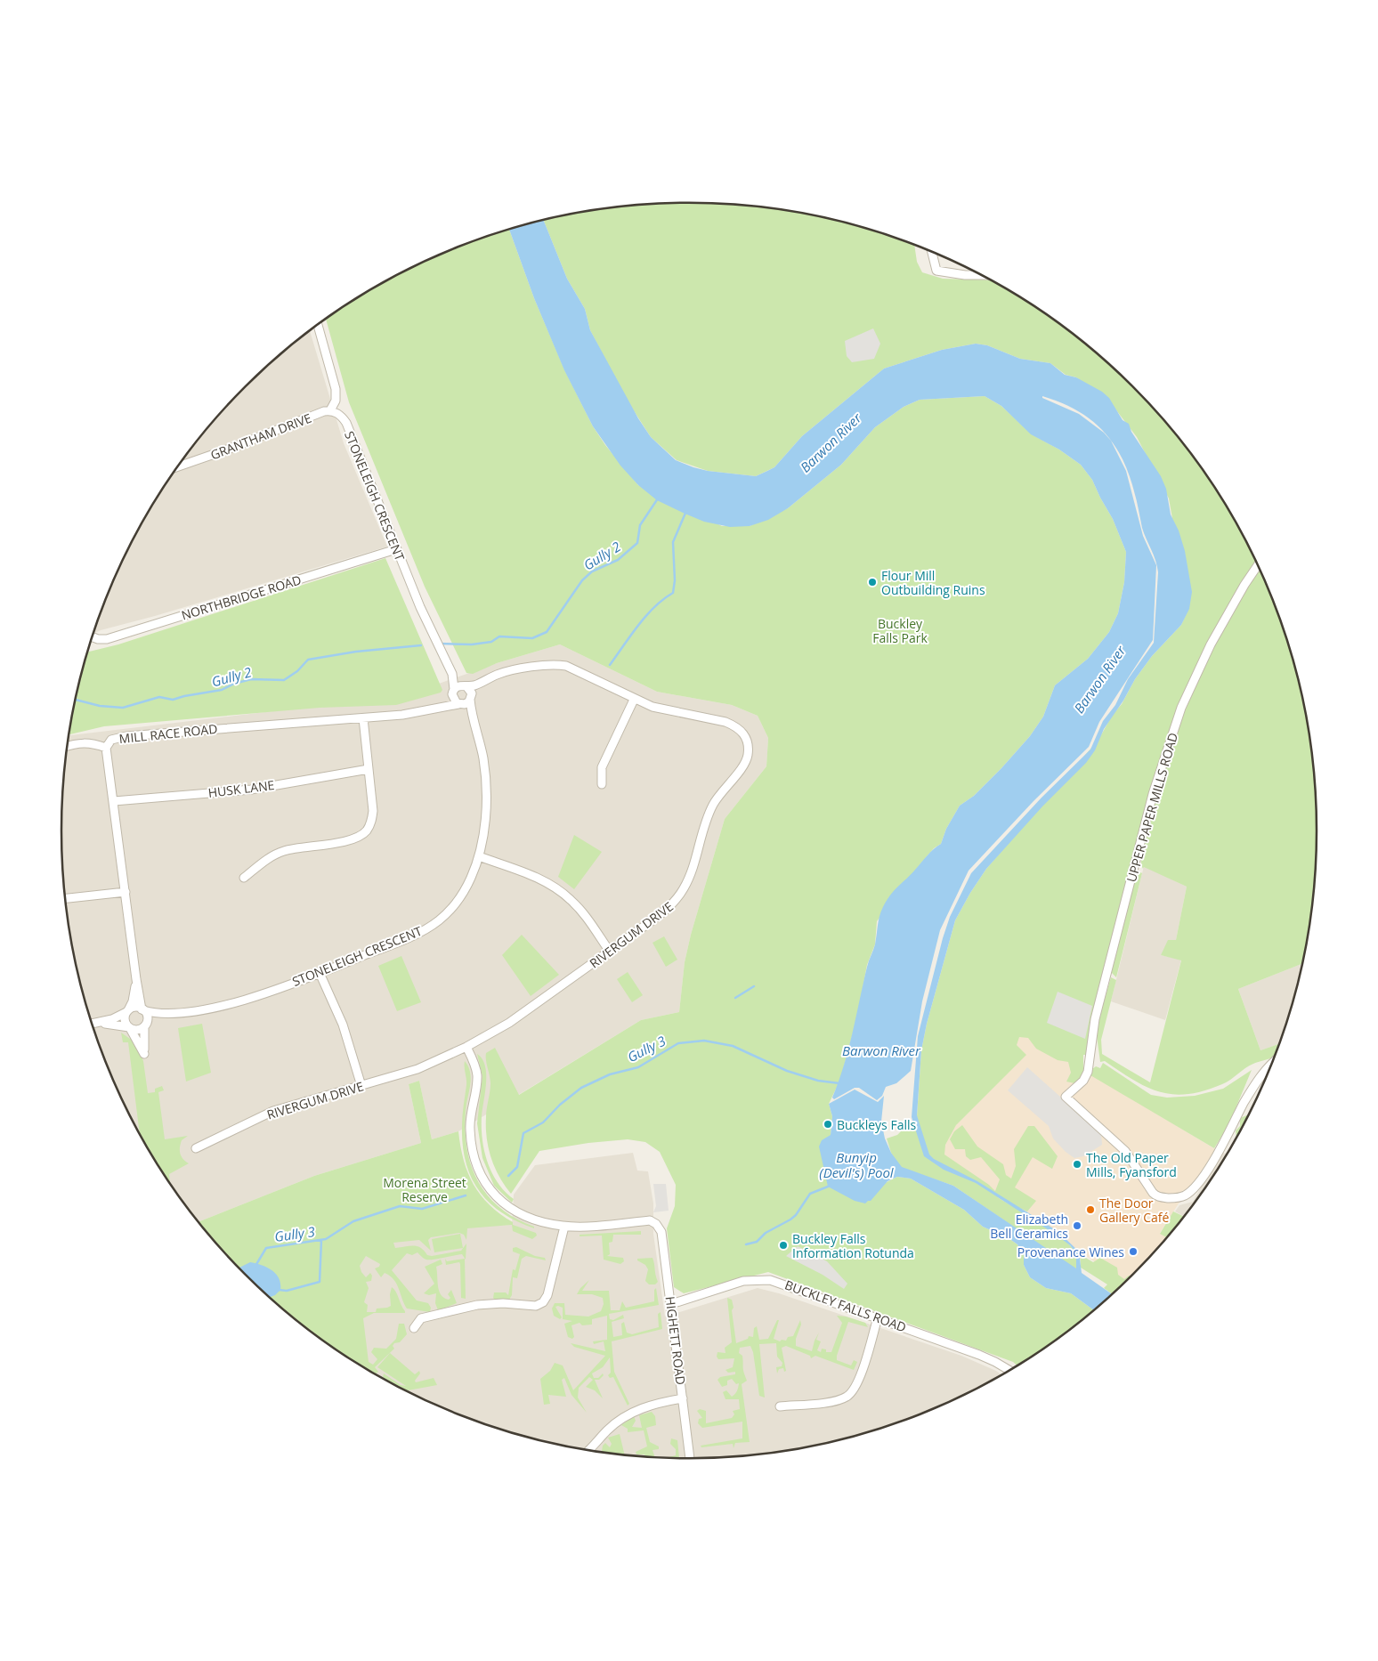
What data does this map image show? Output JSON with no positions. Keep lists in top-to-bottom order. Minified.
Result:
{"streets":{"street":["GRANTHAM DRIVE","STONELEIGH CRESCENT","NORTHBRIDGE ROAD","MILL RACE ROAD","HUSK LANE","UPPER PAPER MILLS ROAD","RIVERGUM DRIVE","BUCKLEY FALLS ROAD","HIGHETT ROAD"]},"crossings":[["GRANTHAM DRIVE","STONELEIGH CRESCENT"],["STONELEIGH CRESCENT","NORTHBRIDGE ROAD"],["STONELEIGH CRESCENT","MILL RACE ROAD"],["STONELEIGH CRESCENT","RIVERGUM DRIVE"],["MILL RACE ROAD","HUSK LANE"],["MILL RACE ROAD","RIVERGUM DRIVE"],["BUCKLEY FALLS ROAD","HIGHETT ROAD"]],"water":["Barwon River","Gully 2","Gully 3","Bunyip (Devil's) Pool"],"parks":["Buckley Falls Park","Morena Street Reserve"],"places":["Flour Mill Outbuilding Ruins","Buckleys Falls","The Old Paper Mills, Fyansford","The Door Gallery Café","Elizabeth Bell Ceramics","Buckley Falls Information Rotunda","Provenance Wines"]}
